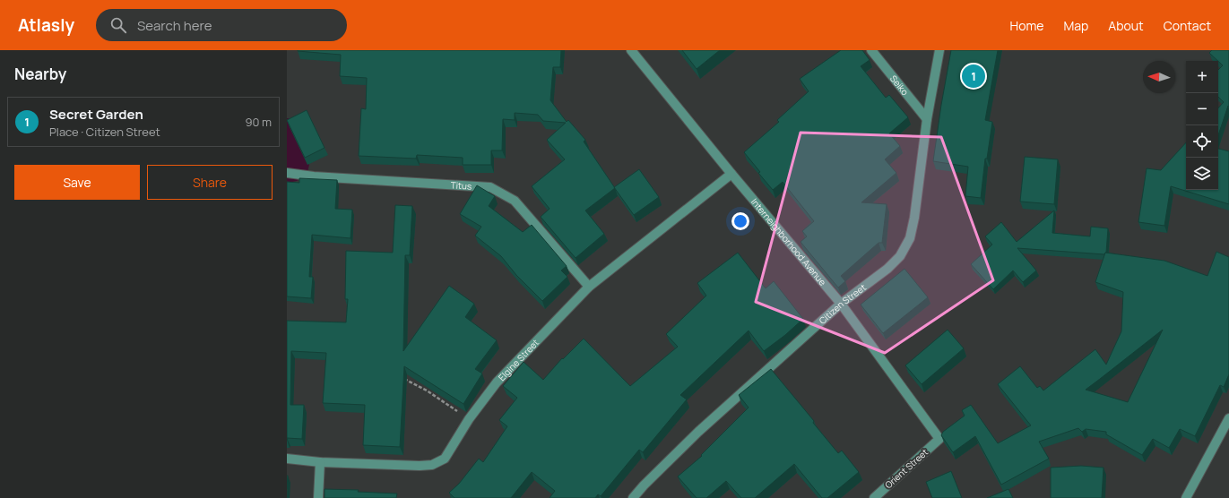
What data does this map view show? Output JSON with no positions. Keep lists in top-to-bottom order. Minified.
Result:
{"streets":{"street":["Seiko","Titus","Interneighborhood Avenue","Citizen Street","Elgine Street","Orient Street"]},"crossings":[["Seiko","Citizen Street"],["Titus","Elgine Street"],["Interneighborhood Avenue","Citizen Street"],["Interneighborhood Avenue","Elgine Street"],["Interneighborhood Avenue","Orient Street"]],"north":"left","page":{"header":"Atlasly","search":"Search here","nav":["Home","Map","About","Contact"],"heading":"Nearby","map_buttons":["+","−"],"pins":"1","list":[{"mark":"1","name":"Secret Garden","note":"Place · Citizen Street","value":"90 m"}],"buttons":["Save","Share"]}}
